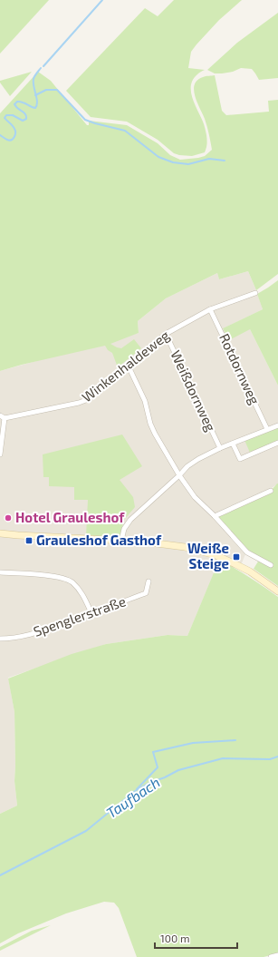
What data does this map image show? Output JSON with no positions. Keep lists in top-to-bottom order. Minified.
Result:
{"streets":{"street":["Winkenhaldeweg","Rotdornweg","Weißdornweg","Spenglerstraße"]},"crossings":[["Winkenhaldeweg","Rotdornweg"],["Winkenhaldeweg","Weißdornweg"]],"water":["Taufbach"],"places":{"other":["Hotel Grauleshof"],"transit":["Grauleshof Gasthof","Weiße Steige"]},"scale_bar":"100 m"}
